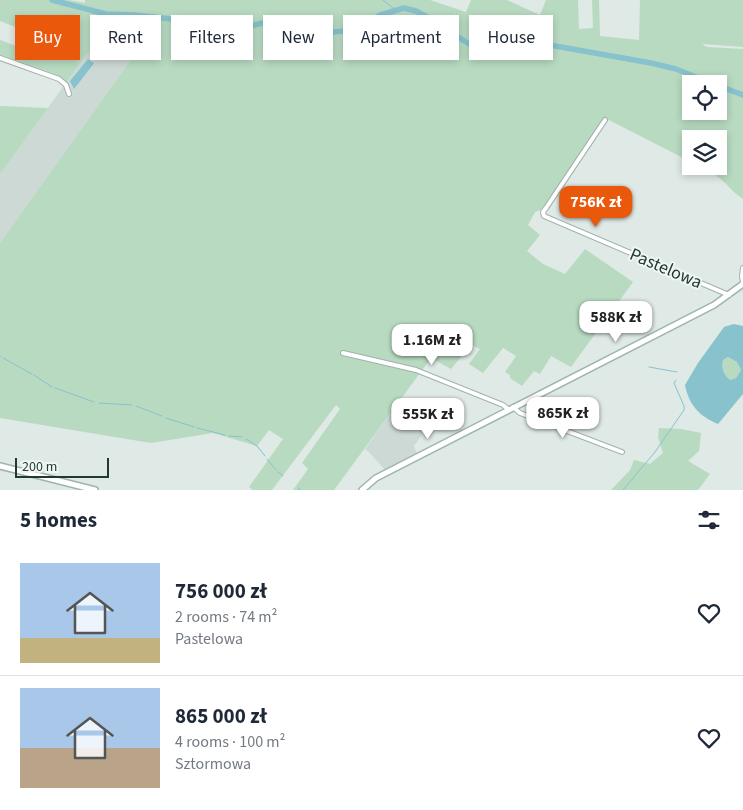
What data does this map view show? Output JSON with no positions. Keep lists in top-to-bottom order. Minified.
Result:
{"streets":{"street":["Pastelowa"]},"scale_bar":"200 m","page":{"chip":["Buy","Rent","Filters","New","Apartment","House"],"price":["756K zł","588K zł","1.16M zł","865K zł","555K zł"],"scale":"200 m","heading":"5 homes","list":[{"name":"756 000 zł","note":"2 rooms · 74 m² · Pastelowa"},{"name":"865 000 zł","note":"4 rooms · 100 m² · Sztormowa"}]}}
